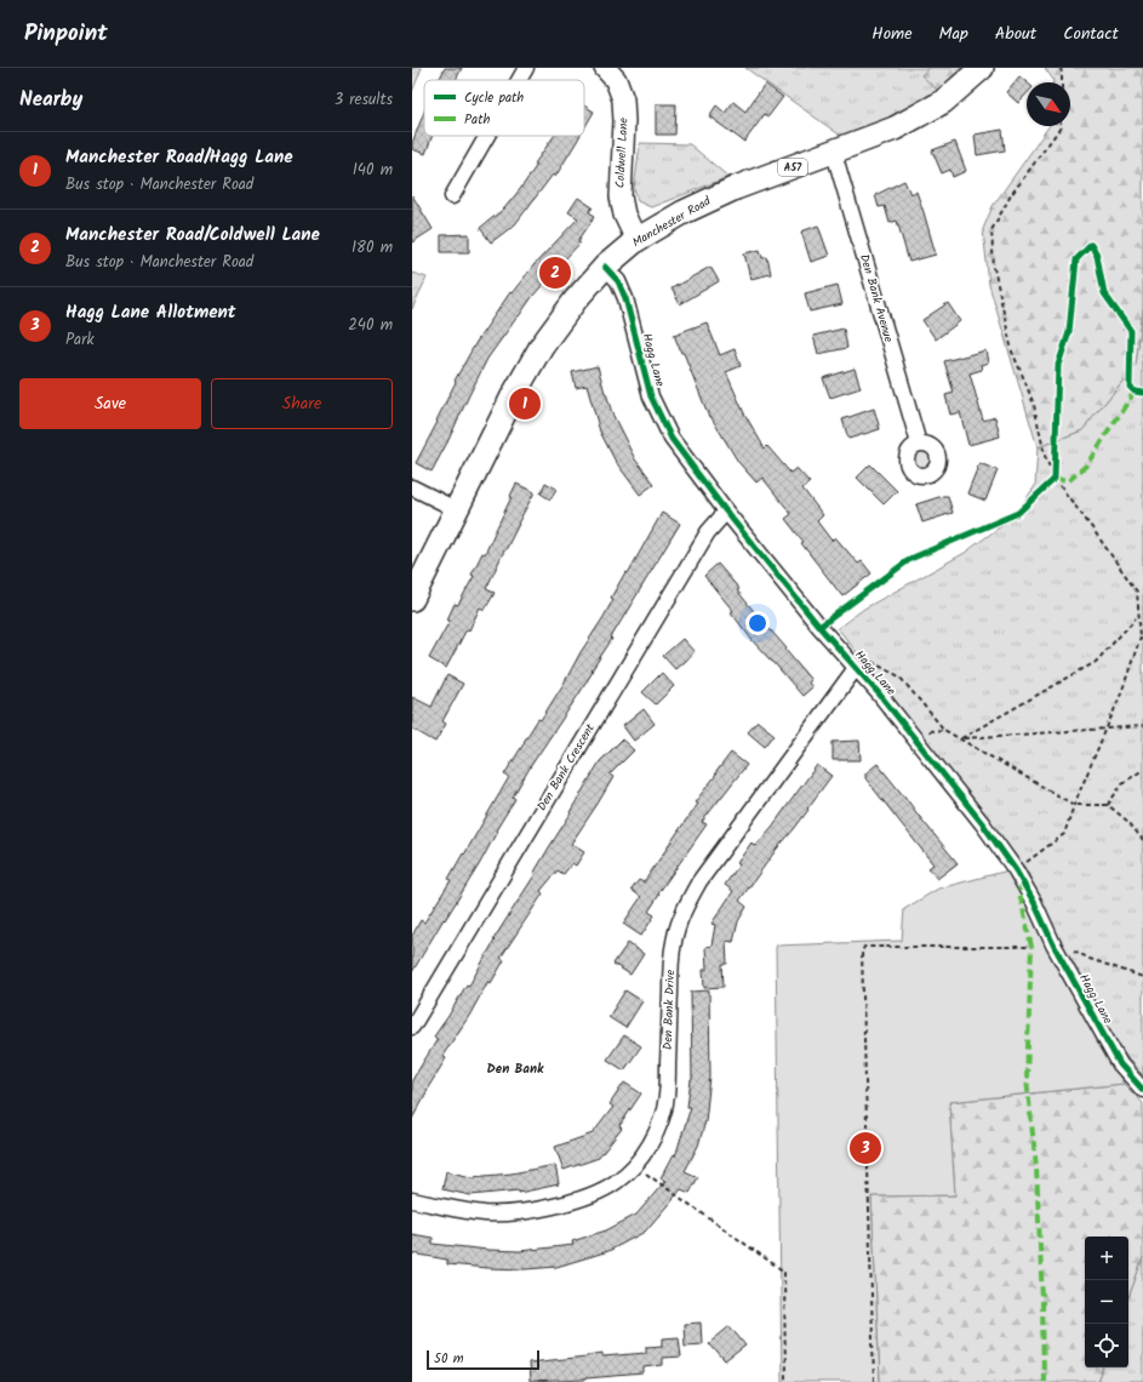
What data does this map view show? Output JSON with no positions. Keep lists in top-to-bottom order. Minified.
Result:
{"streets":{"main road":["A57","Manchester Road"],"street":["Coldwell Lane","Den Bank Avenue","Hagg Lane","Den Bank Crescent","Den Bank Drive"]},"crossings":[["Coldwell Lane","Manchester Road"],["Manchester Road","Den Bank Avenue"],["Manchester Road","Hagg Lane"],["Hagg Lane","Den Bank Crescent"],["Hagg Lane","Den Bank Drive"]],"districts":["Den Bank"],"legend":["Cycle path","Path"],"scale_bar":"50 m","north":"bottom right","page":{"header":"Pinpoint","nav":["Home","Map","About","Contact"],"heading":["Nearby","3 results"],"list":[{"mark":"1","name":"Manchester Road/Hagg Lane","note":"Bus stop · Manchester Road","value":"140 m"},{"mark":"2","name":"Manchester Road/Coldwell Lane","note":"Bus stop · Manchester Road","value":"180 m"},{"mark":"3","name":"Hagg Lane Allotment","note":"Park","value":"240 m"}],"pins":["2","1","3"],"buttons":["Save","Share"],"map_buttons":["+","−"],"scale":"50 m"}}
